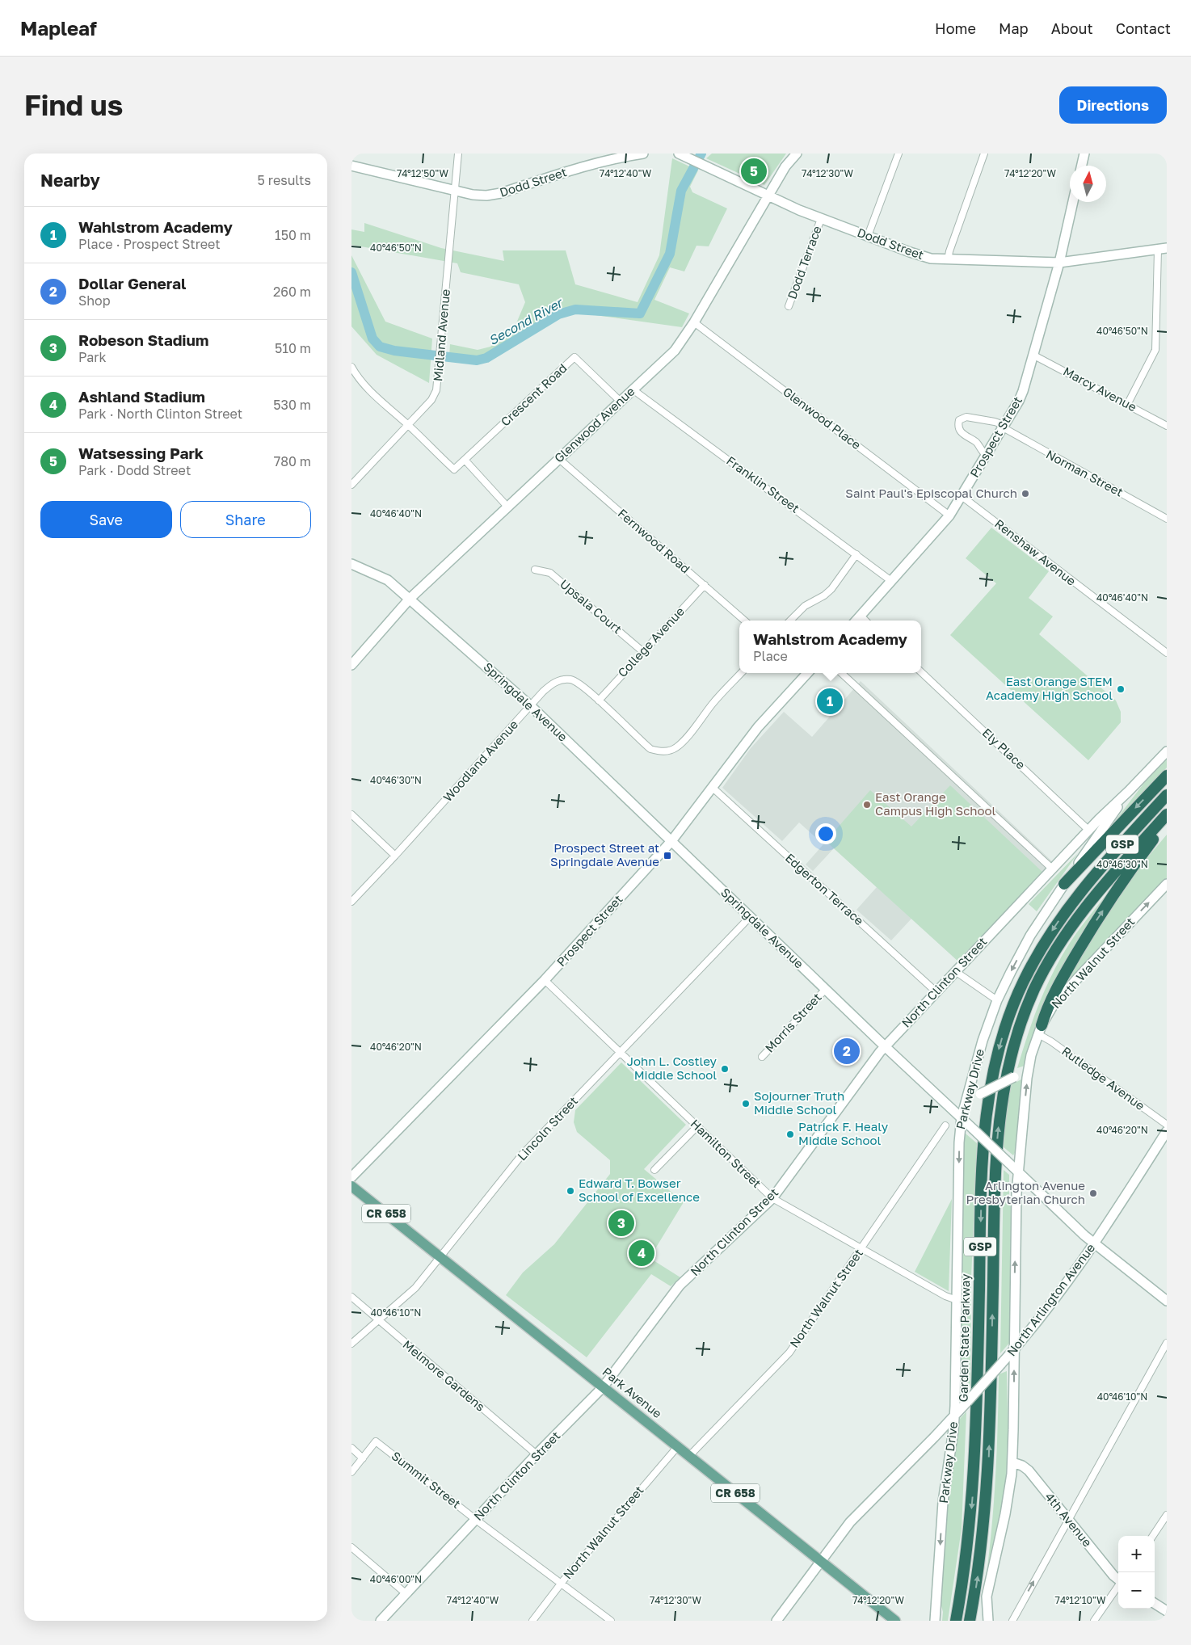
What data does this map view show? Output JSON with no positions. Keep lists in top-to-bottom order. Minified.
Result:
{"streets":{"highway":["GSP","Garden State Parkway"],"main road":["CR 658","Park Avenue"],"street":["Dodd Street","Dodd Terrace","Midland Avenue","Marcy Avenue","Crescent Road","Glenwood Place","Glenwood Avenue","Prospect Street","Norman Street","Franklin Street","Fernwood Road","Renshaw Avenue","Upsala Court","College Avenue","Springdale Avenue","Ely Place","Woodland Avenue","Edgerton Terrace","North Walnut Street","North Clinton Street","Morris Street","Rutledge Avenue","Parkway Drive","Lincoln Street","Hamilton Street","North Arlington Avenue","Melmore Gardens","Summit Street","4th Avenue"]},"crossings":[["Dodd Street","Dodd Terrace"],["Dodd Street","Midland Avenue"],["Dodd Street","Glenwood Avenue"],["Dodd Street","Prospect Street"],["Marcy Avenue","Prospect Street"],["Crescent Road","Glenwood Avenue"],["Glenwood Place","Glenwood Avenue"],["Glenwood Place","Prospect Street"],["Glenwood Avenue","Franklin Street"],["Glenwood Avenue","Fernwood Road"],["Glenwood Avenue","Springdale Avenue"],["Prospect Street","Norman Street"],["Prospect Street","Franklin Street"],["Prospect Street","Renshaw Avenue"],["Prospect Street","Springdale Avenue"],["Prospect Street","Edgerton Terrace"],["Prospect Street","Hamilton Street"],["Fernwood Road","College Avenue"],["Upsala Court","College Avenue"],["College Avenue","Woodland Avenue"],["Springdale Avenue","Woodland Avenue"],["Springdale Avenue","North Walnut Street"],["Springdale Avenue","North Clinton Street"],["Springdale Avenue","Morris Street"],["Springdale Avenue","Parkway Drive"],["Springdale Avenue","Lincoln Street"],["Springdale Avenue","North Arlington Avenue"],["Ely Place","North Clinton Street"],["Edgerton Terrace","North Clinton Street"],["North Walnut Street","Rutledge Avenue"],["North Walnut Street","Hamilton Street"],["North Walnut Street","Park Avenue"],["North Walnut Street","Summit Street"],["North Clinton Street","Parkway Drive"],["North Clinton Street","Hamilton Street"],["North Clinton Street","Melmore Gardens"],["North Clinton Street","Park Avenue"],["North Clinton Street","Summit Street"],["Parkway Drive","Hamilton Street"],["Parkway Drive","North Arlington Avenue"],["Lincoln Street","Hamilton Street"],["Lincoln Street","Melmore Gardens"],["Lincoln Street","Park Avenue"],["North Arlington Avenue","Park Avenue"]],"water":["Second River"],"places":{"other":["Saint Paul's Episcopal Church","East Orange STEM Academy High School","East Orange Campus High School","John L. Costley Middle School","Sojourner Truth Middle School","Patrick F. Healy Middle School","Edward T. Bowser School of Excellence","Arlington Avenue Presbyterian Church"],"transit":["Prospect Street at Springdale Avenue"]},"north":"top","page":{"header":"Mapleaf","nav":["Home","Map","About","Contact"],"buttons":["Directions",["Save","Share"]],"title":"Find us","heading":["Nearby","5 results"],"pins":["5","1","2","3","4"],"list":[{"mark":"1","name":"Wahlstrom Academy","note":"Place · Prospect Street","value":"150 m"},{"mark":"2","name":"Dollar General","note":"Shop","value":"260 m"},{"mark":"3","name":"Robeson Stadium","note":"Park","value":"510 m"},{"mark":"4","name":"Ashland Stadium","note":"Park · North Clinton Street","value":"530 m"},{"mark":"5","name":"Watsessing Park","note":"Park · Dodd Street","value":"780 m"}],"popup":["Wahlstrom Academy","Place"],"map_buttons":["+","−"]},"coordinates":["74°12'50\"W","74°12'40\"W","74°12'30\"W","74°12'20\"W","40°46'50\"N","40°46'40\"N","40°46'30\"N","40°46'20\"N","40°46'10\"N","40°46'00\"N","74°12'10\"W"]}
